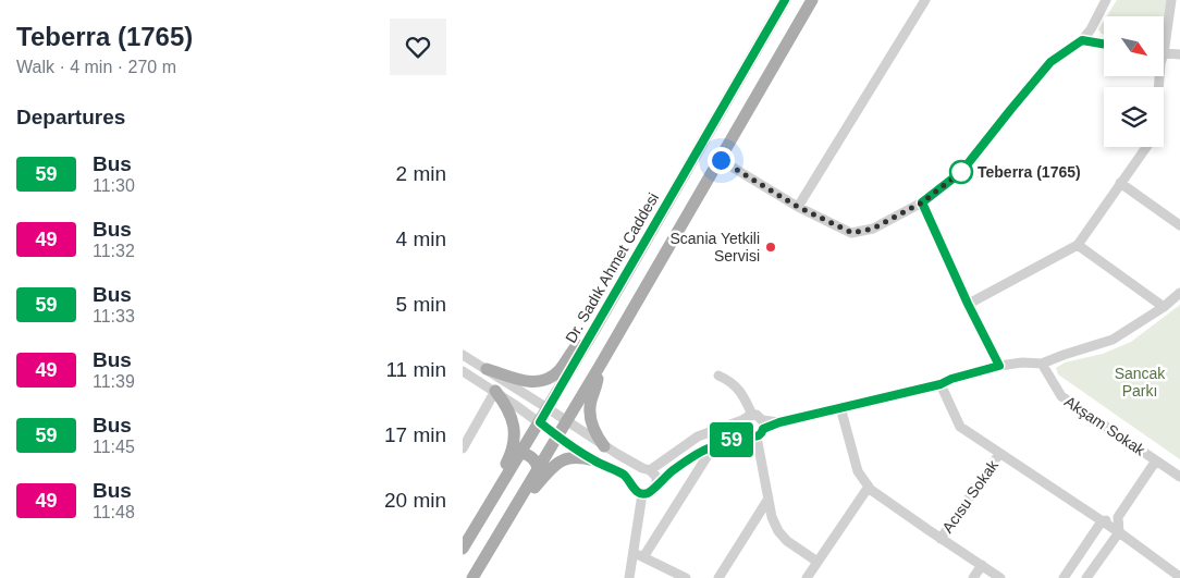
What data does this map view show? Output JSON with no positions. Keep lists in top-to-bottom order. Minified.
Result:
{"streets":{"main road":["Dr. Sadık Ahmet Caddesi"],"street":["Akşam Sokak","Acısu Sokak"]},"parks":["Sancak Parkı"],"places":["Teberra (1765)","Scania Yetkili Servisi"],"lines":["bus line 59"],"north":"bottom right","page":{"heading":[["Teberra (1765)","Walk · 4 min · 270 m"],"Departures"],"on_map":"59","list":[{"mark":"59","name":"Bus","note":"11:30","value":"2 min"},{"mark":"49","name":"Bus","note":"11:32","value":"4 min"},{"mark":"59","name":"Bus","note":"11:33","value":"5 min"},{"mark":"49","name":"Bus","note":"11:39","value":"11 min"},{"mark":"59","name":"Bus","note":"11:45","value":"17 min"},{"mark":"49","name":"Bus","note":"11:48","value":"20 min"}]}}
